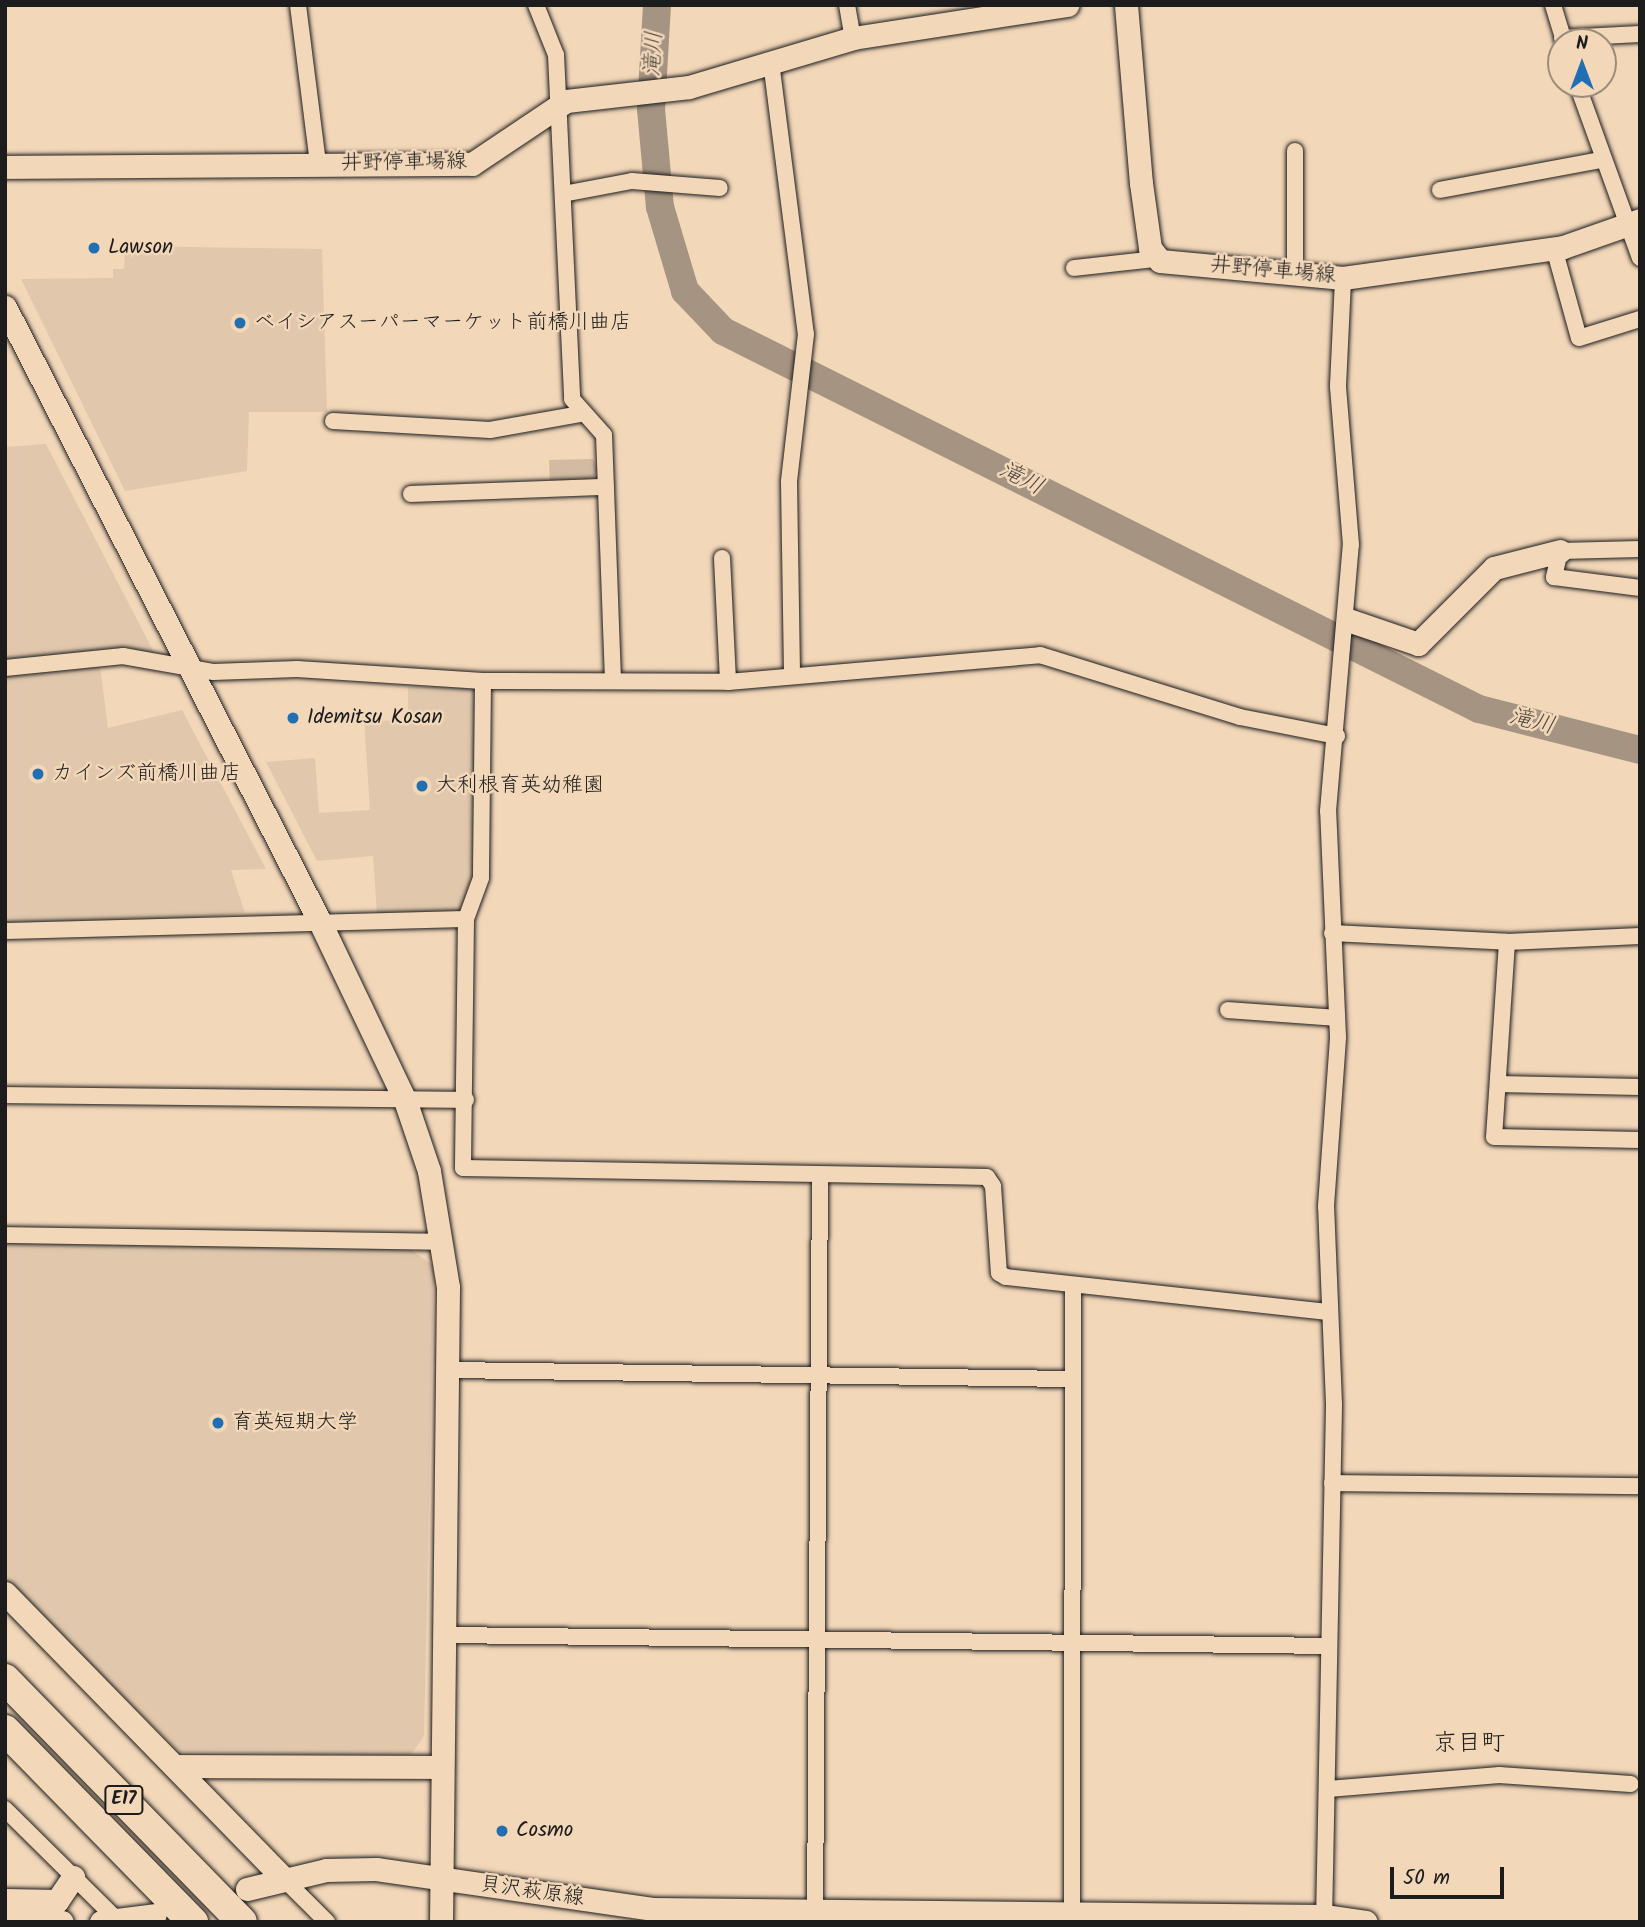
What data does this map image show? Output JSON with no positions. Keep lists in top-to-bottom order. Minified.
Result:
{"streets":{"highway":["E17"],"street":["井野停車場線","貝沢萩原線"]},"districts":["京目町"],"water":["滝川"],"places":["Lawson","ベイシアスーパーマーケット前橋川曲店","Idemitsu Kosan","カインズ前橋川曲店","大利根育英幼稚園","育英短期大学","Cosmo"],"scale_bar":"50 m","north":"top"}
